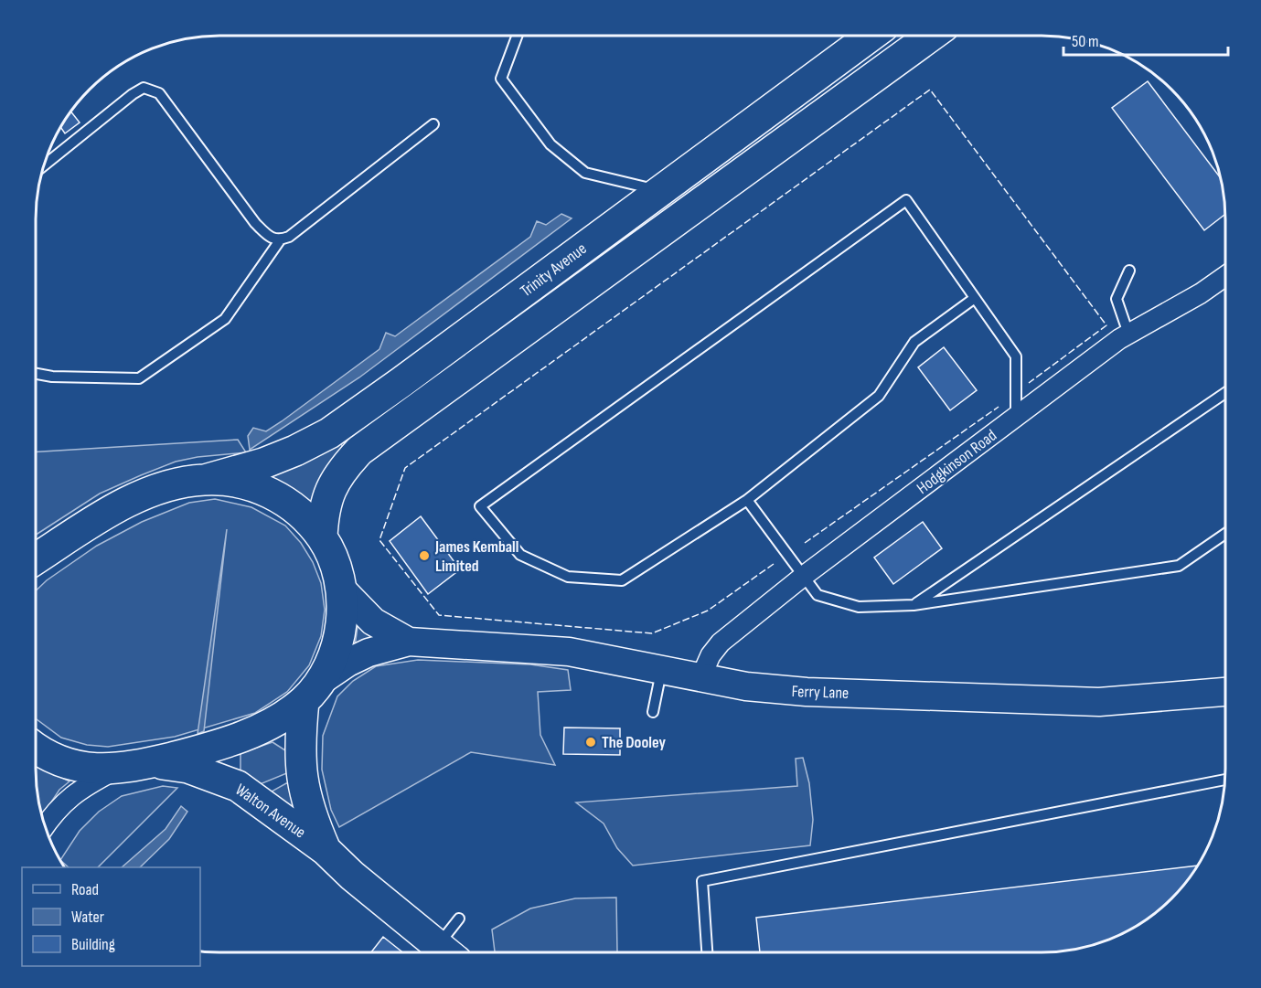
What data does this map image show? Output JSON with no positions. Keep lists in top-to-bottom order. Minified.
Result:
{"streets":{"main road":["Trinity Avenue","Walton Avenue"],"street":["Hodgkinson Road","Ferry Lane"]},"crossings":[["Hodgkinson Road","Ferry Lane"],["Ferry Lane","Walton Avenue"]],"places":["James Kemball Limited","The Dooley"],"legend":["Road","Water","Building"],"scale_bar":"50 m"}
